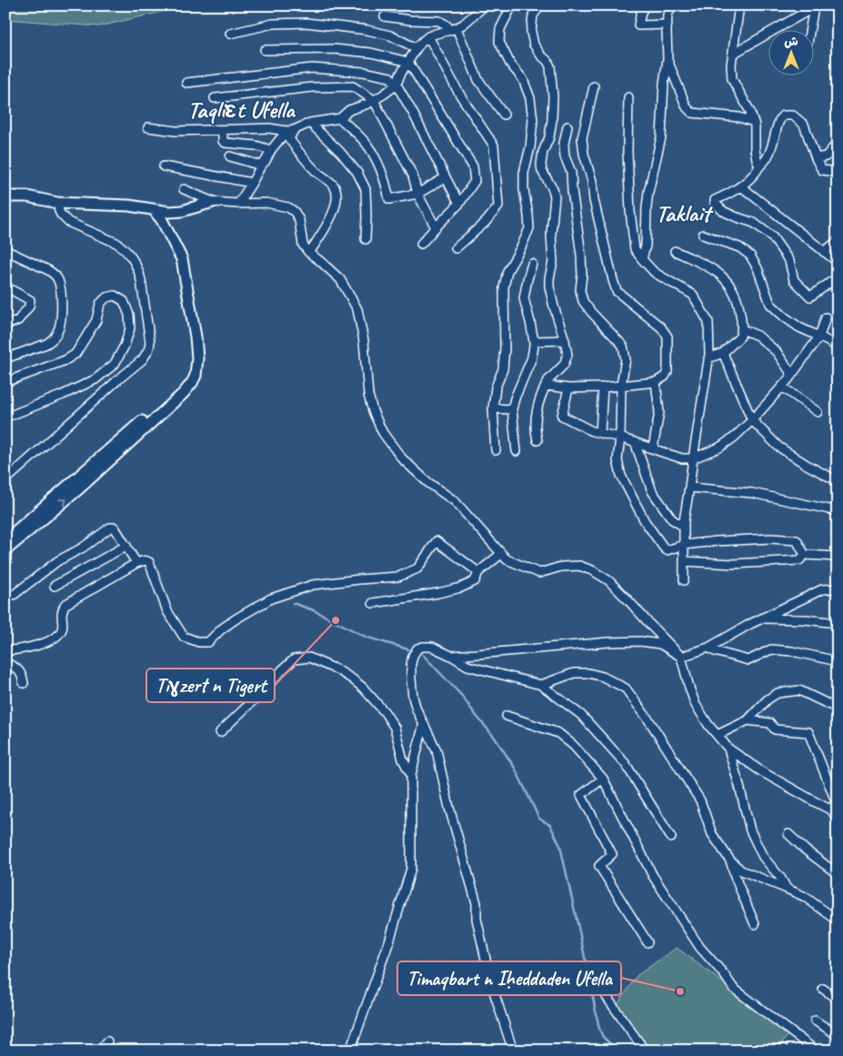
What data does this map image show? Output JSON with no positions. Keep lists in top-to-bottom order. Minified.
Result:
{"districts":["Taqliɛt Ufella","Taklait"],"places":["Tiɣzert n Tigert","Timaqbart n Iḥeddaden Ufella"],"north":"top"}
